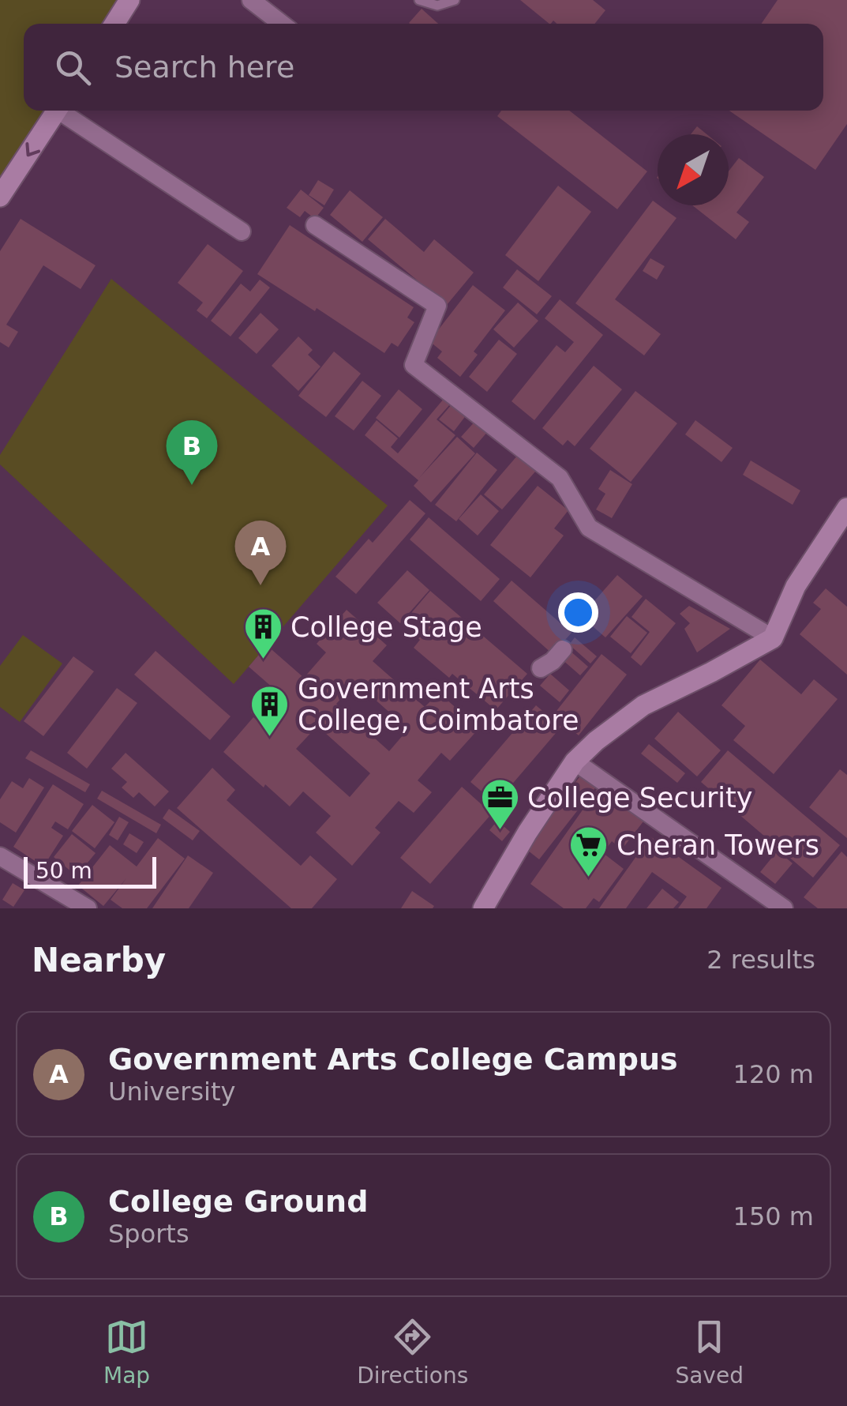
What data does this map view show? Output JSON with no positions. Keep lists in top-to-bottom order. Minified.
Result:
{"places":{"building":["College Stage","Government Arts College, Coimbatore"],"office":["College Security"],"supermarket":["Cheran Towers"]},"scale_bar":"50 m","north":"bottom left","page":{"search":"Search here","pins":["B","A"],"scale":"50 m","heading":["Nearby","2 results"],"list":[{"mark":"A","name":"Government Arts College Campus","note":"University","value":"120 m"},{"mark":"B","name":"College Ground","note":"Sports","value":"150 m"}],"nav":["Map","Directions","Saved"]}}
